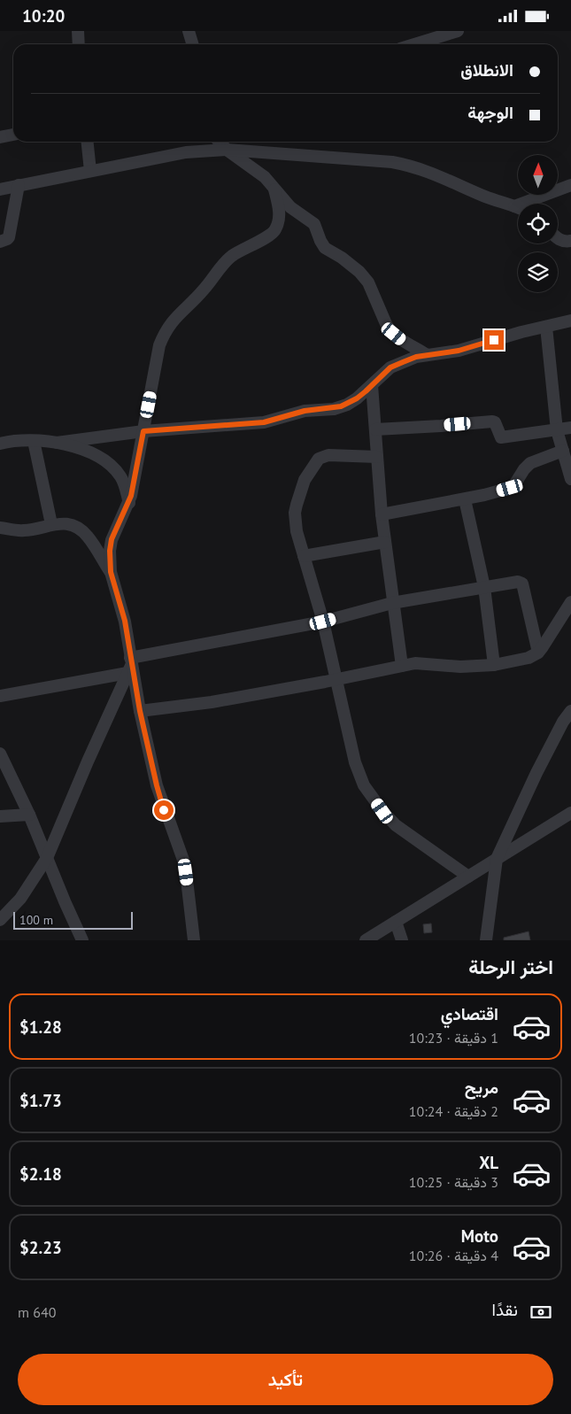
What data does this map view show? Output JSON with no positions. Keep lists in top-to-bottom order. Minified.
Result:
{"scale_bar":"100 m","north":"top","page":{"status":"10:20","banner":["الانطلاق","الوجهة"],"scale":"100 m","heading":"اختر الرحلة","list":[{"name":"اقتصادي","note":"1 دقيقة · 10:23","value":"$1.28"},{"name":"مريح","note":"2 دقيقة · 10:24","value":"$1.73"},{"name":"XL","note":"3 دقيقة · 10:25","value":"$2.18"},{"name":"Moto","note":"4 دقيقة · 10:26","value":"$2.23"}],"pay":["نقدًا","640 m"],"buttons":"تأكيد"}}
